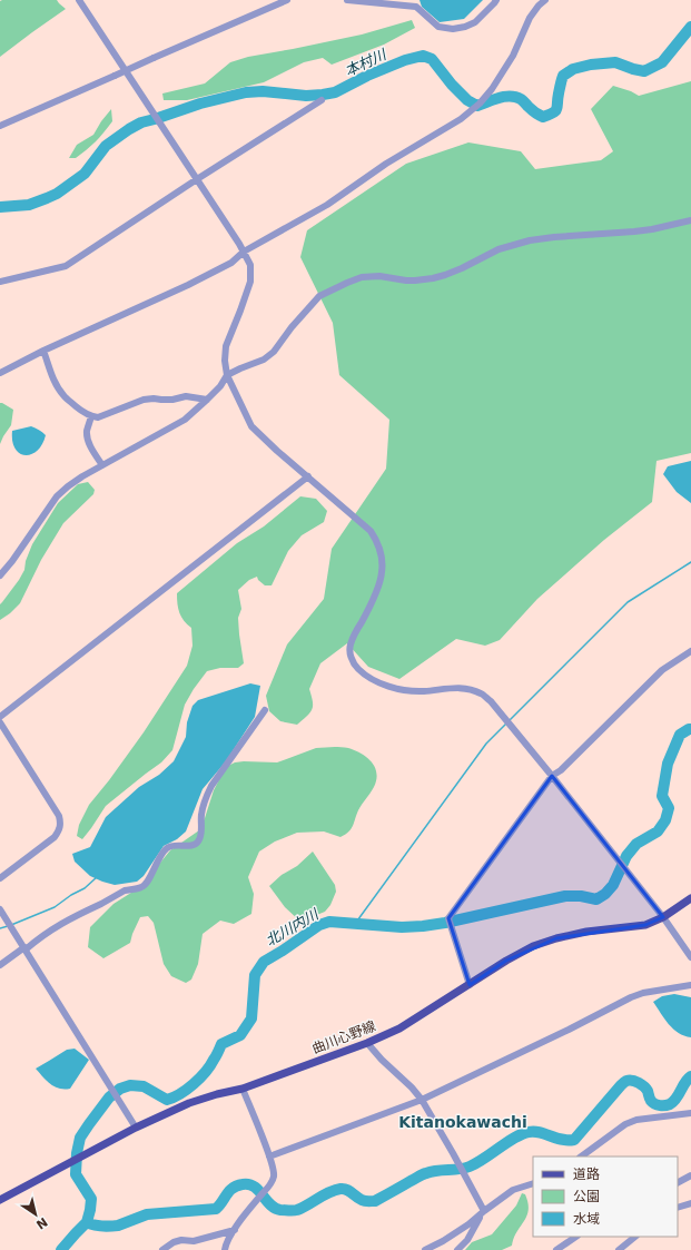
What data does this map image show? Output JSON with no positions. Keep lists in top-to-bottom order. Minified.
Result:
{"streets":{"main road":["曲川心野線"]},"districts":["Kitanokawachi"],"water":["本村川","北川内川"],"legend":["道路","公園","水域"],"north":"bottom right"}
